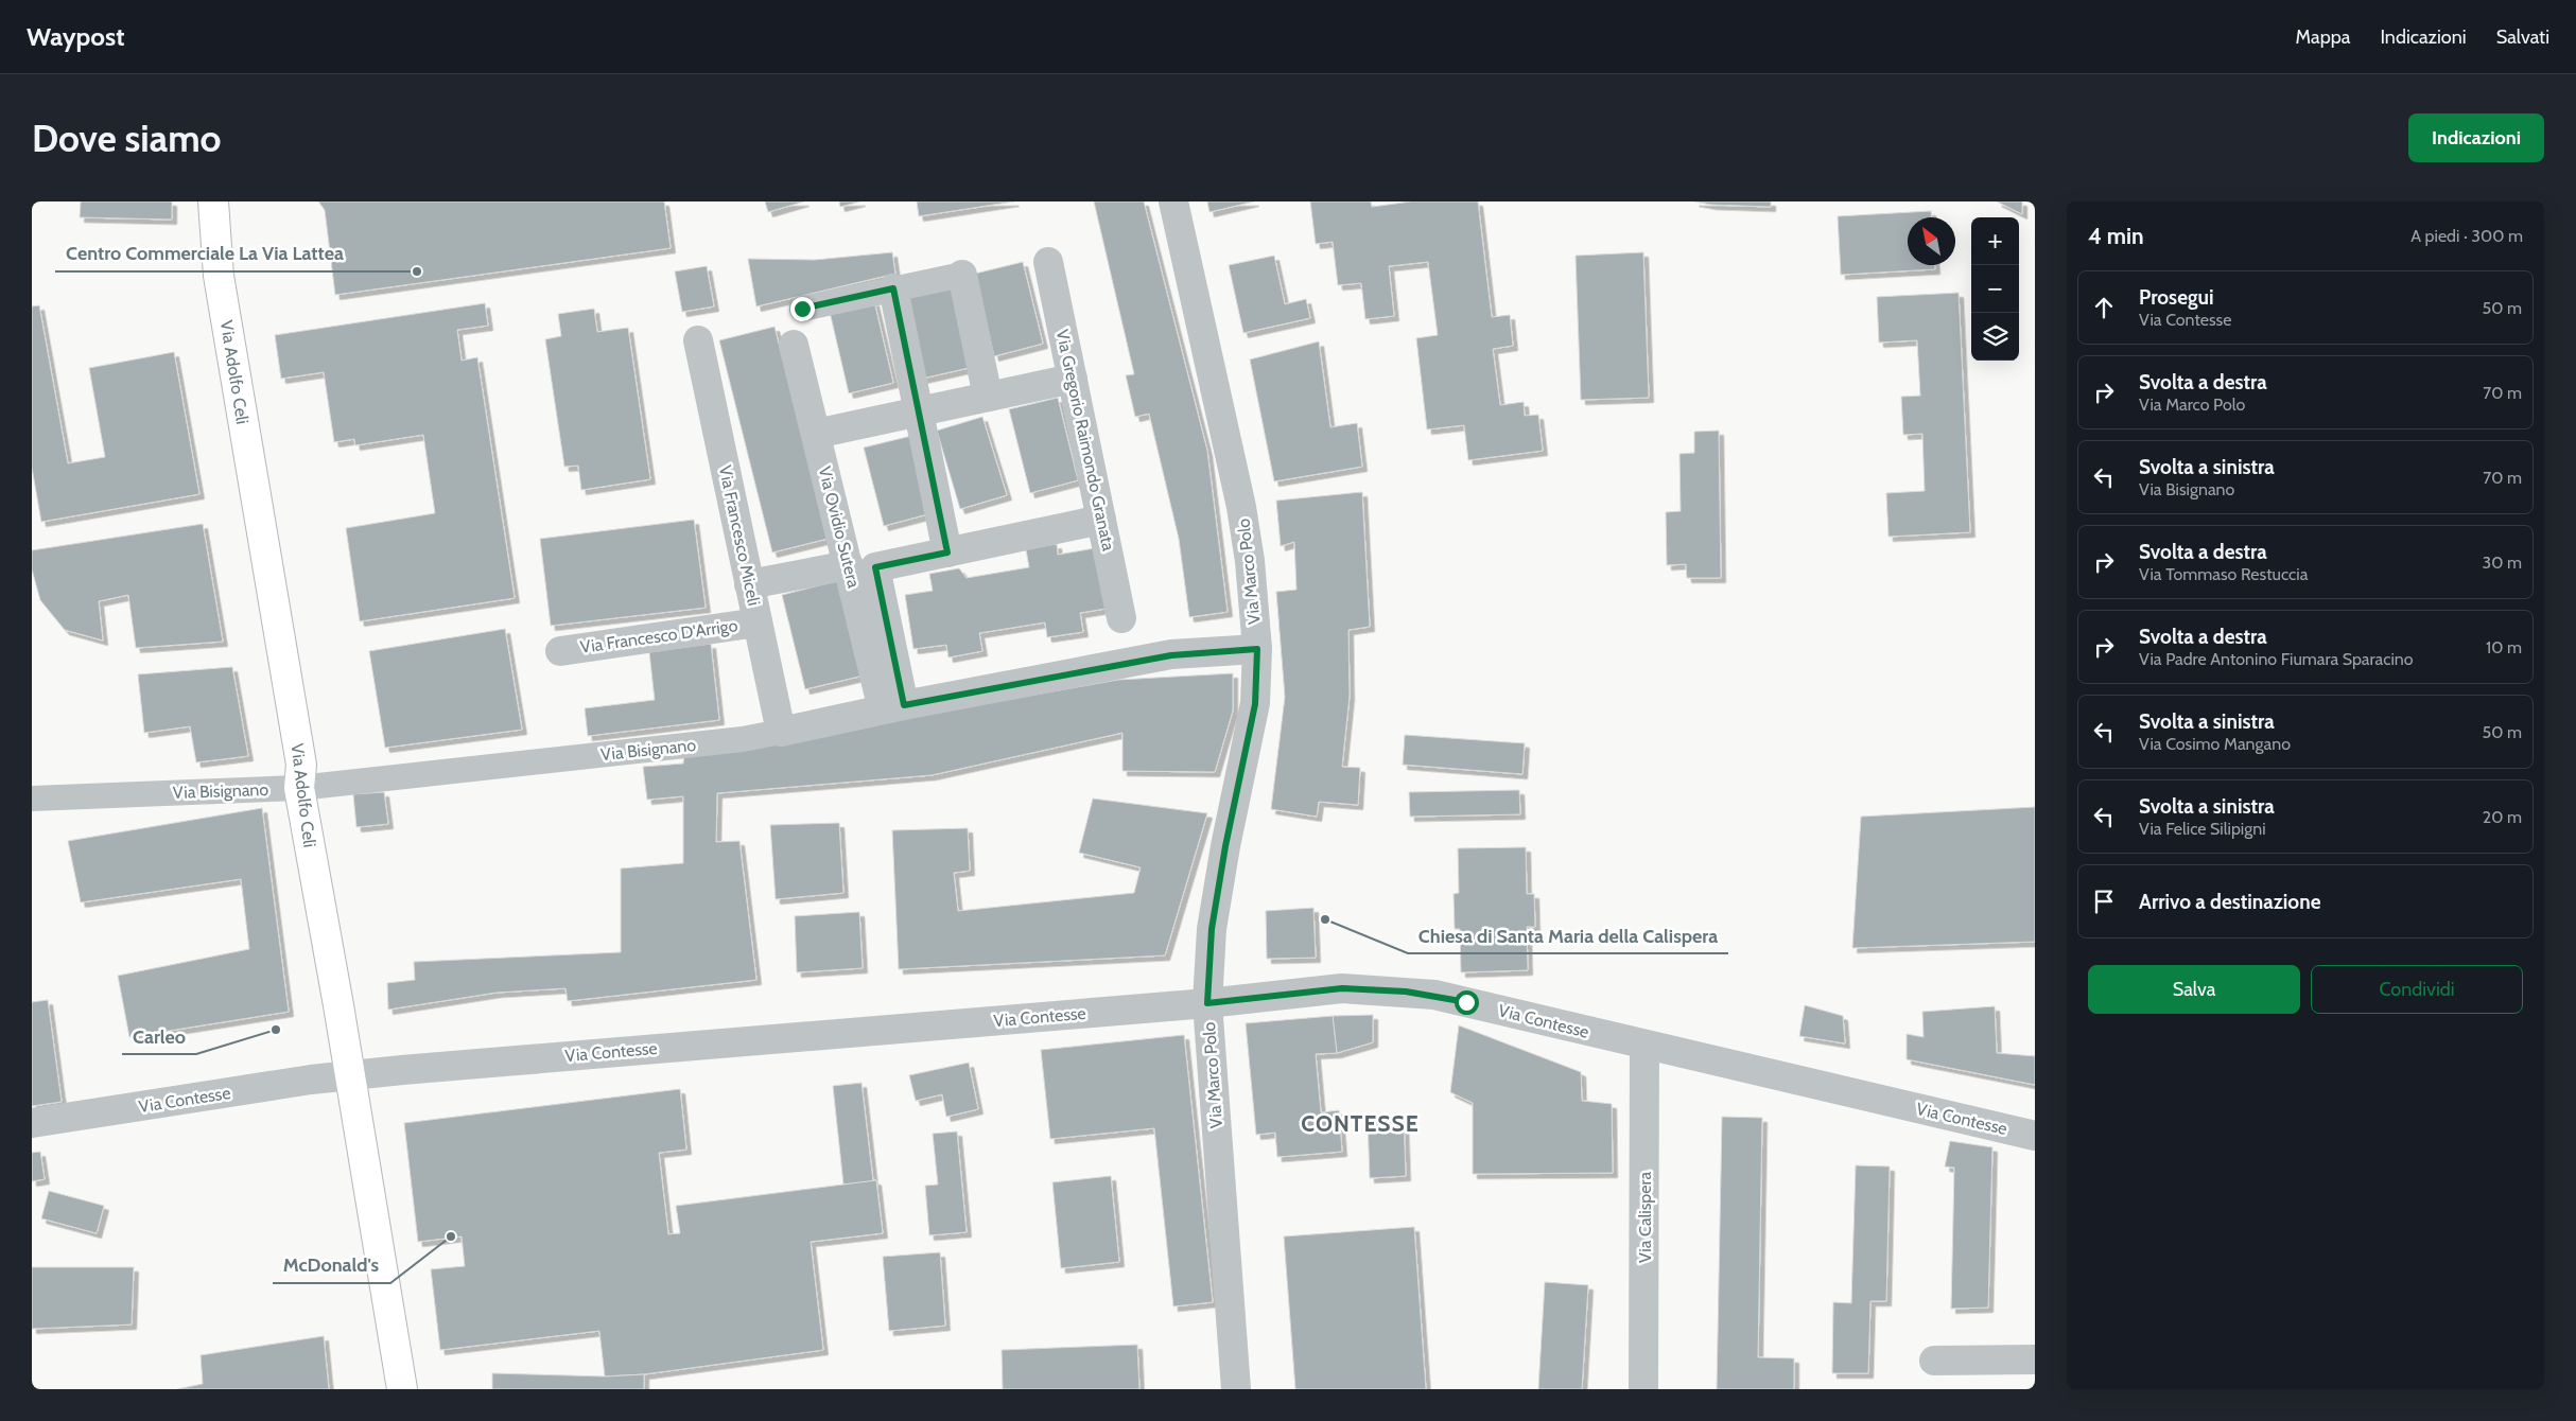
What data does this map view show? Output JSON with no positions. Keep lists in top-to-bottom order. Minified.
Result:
{"streets":{"main road":["Via Adolfo Celi"],"street":["Via Gregorio Raimondo Granata","Via Ovidio Sutera","Via Francesco Miceli","Via Marco Polo","Via Francesco D'Arrigo","Via Bisignano","Via Contesse","Via Calispera"]},"crossings":[["Via Adolfo Celi","Via Bisignano"],["Via Adolfo Celi","Via Contesse"],["Via Ovidio Sutera","Via Bisignano"],["Via Francesco Miceli","Via Francesco D'Arrigo"],["Via Francesco Miceli","Via Bisignano"],["Via Marco Polo","Via Bisignano"],["Via Marco Polo","Via Contesse"],["Via Contesse","Via Calispera"]],"districts":["CONTESSE"],"places":["Centro Commerciale La Via Lattea","Chiesa di Santa Maria della Calispera","Carleo","McDonald's"],"north":"top left","page":{"header":"Waypost","nav":["Mappa","Indicazioni","Salvati"],"buttons":["Indicazioni",["Salva","Condividi"]],"title":"Dove siamo","heading":["4 min","A piedi · 300 m"],"map_buttons":["+","−"],"list":[["Prosegui","Via Contesse","50 m"],["Svolta a destra","Via Marco Polo","70 m"],["Svolta a sinistra","Via Bisignano","70 m"],["Svolta a destra","Via Tommaso Restuccia","30 m"],["Svolta a destra","Via Padre Antonino Fiumara Sparacino","10 m"],["Svolta a sinistra","Via Cosimo Mangano","50 m"],["Svolta a sinistra","Via Felice Silipigni","20 m"],"Arrivo a destinazione"]}}
